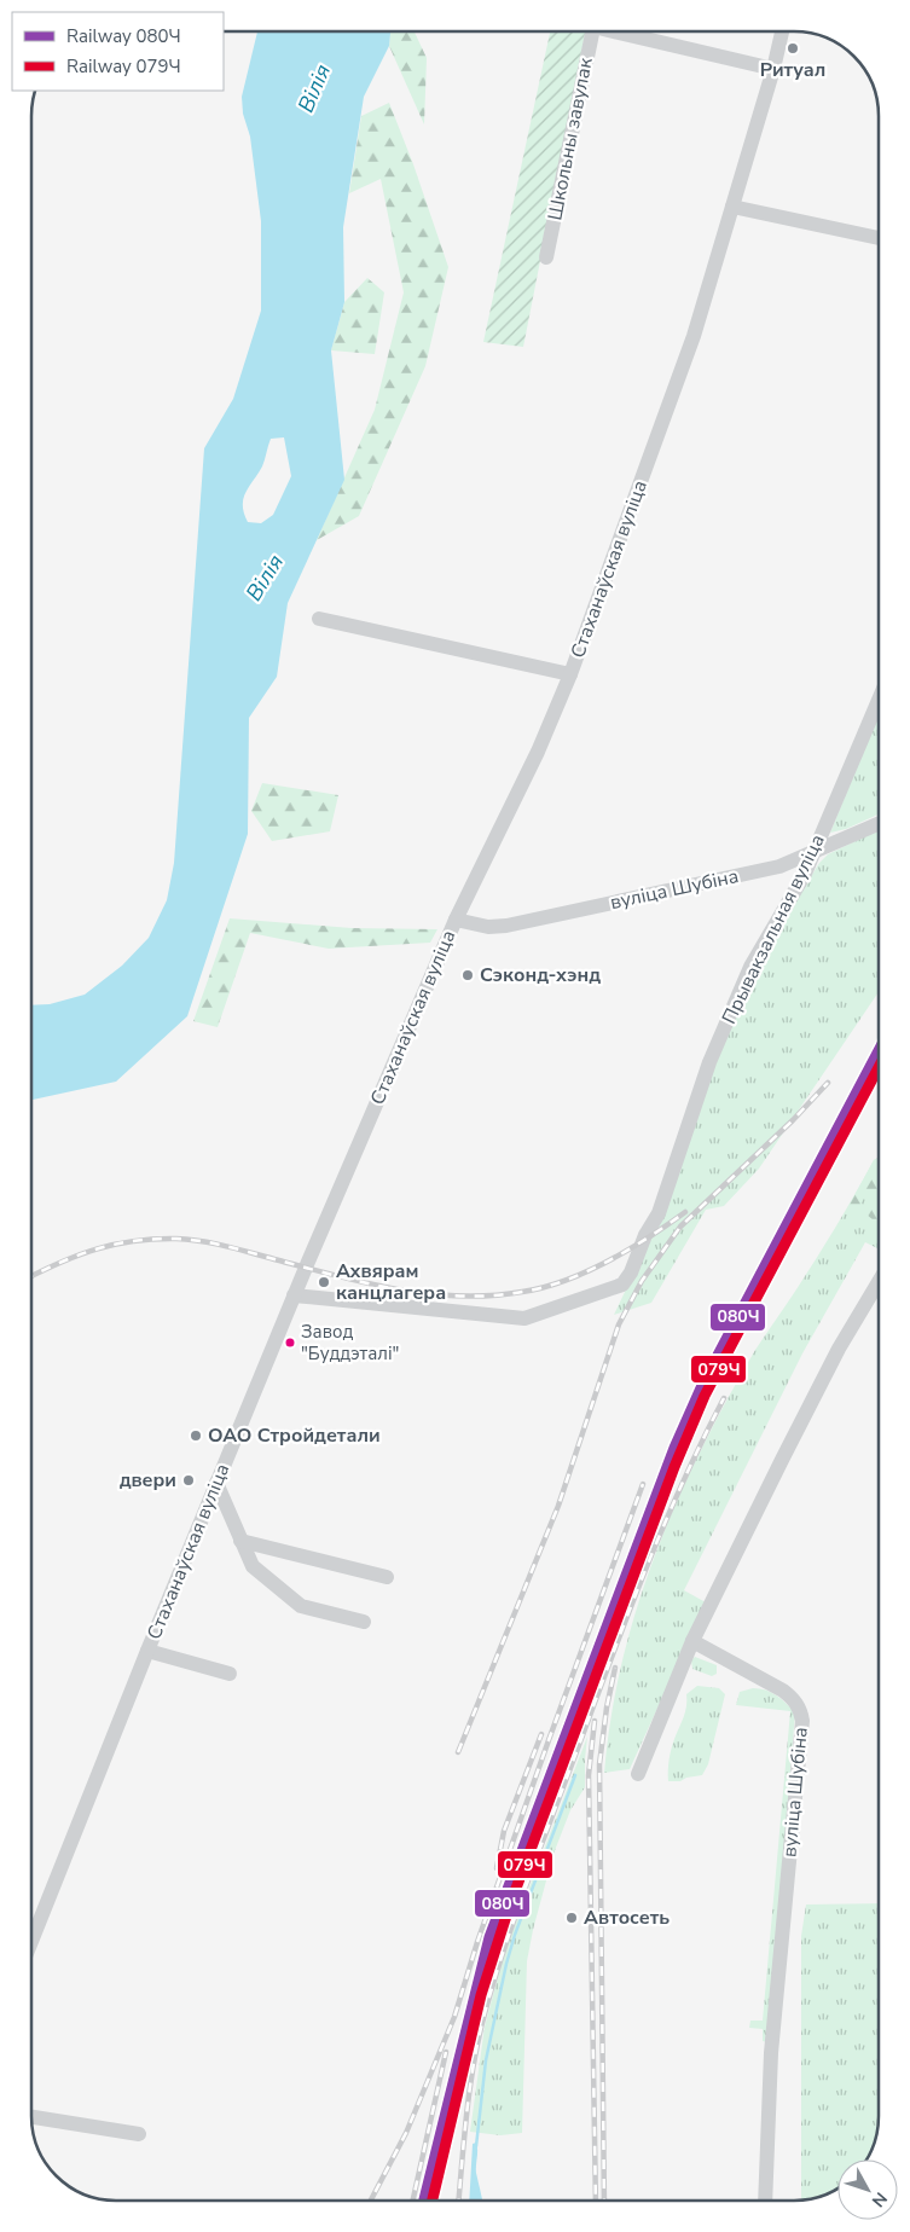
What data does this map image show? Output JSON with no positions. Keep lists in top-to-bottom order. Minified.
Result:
{"streets":{"street":["Школьны завулак","Стаханаўская вуліца","вуліца Шубіна","Прывакзальная вуліца"]},"crossings":[["Стаханаўская вуліца","вуліца Шубіна"],["Стаханаўская вуліца","Прывакзальная вуліца"],["вуліца Шубіна","Прывакзальная вуліца"]],"water":["Вілія"],"places":["Ритуал","Сэконд-хэнд","Ахвярам канцлагера","Завод \"Буддэталі\"","ОАО Стройдетали","двери","Автосеть"],"lines":["rail line 080Ч","rail line 079Ч"],"legend":["Railway 080Ч","Railway 079Ч"],"north":"bottom right"}
